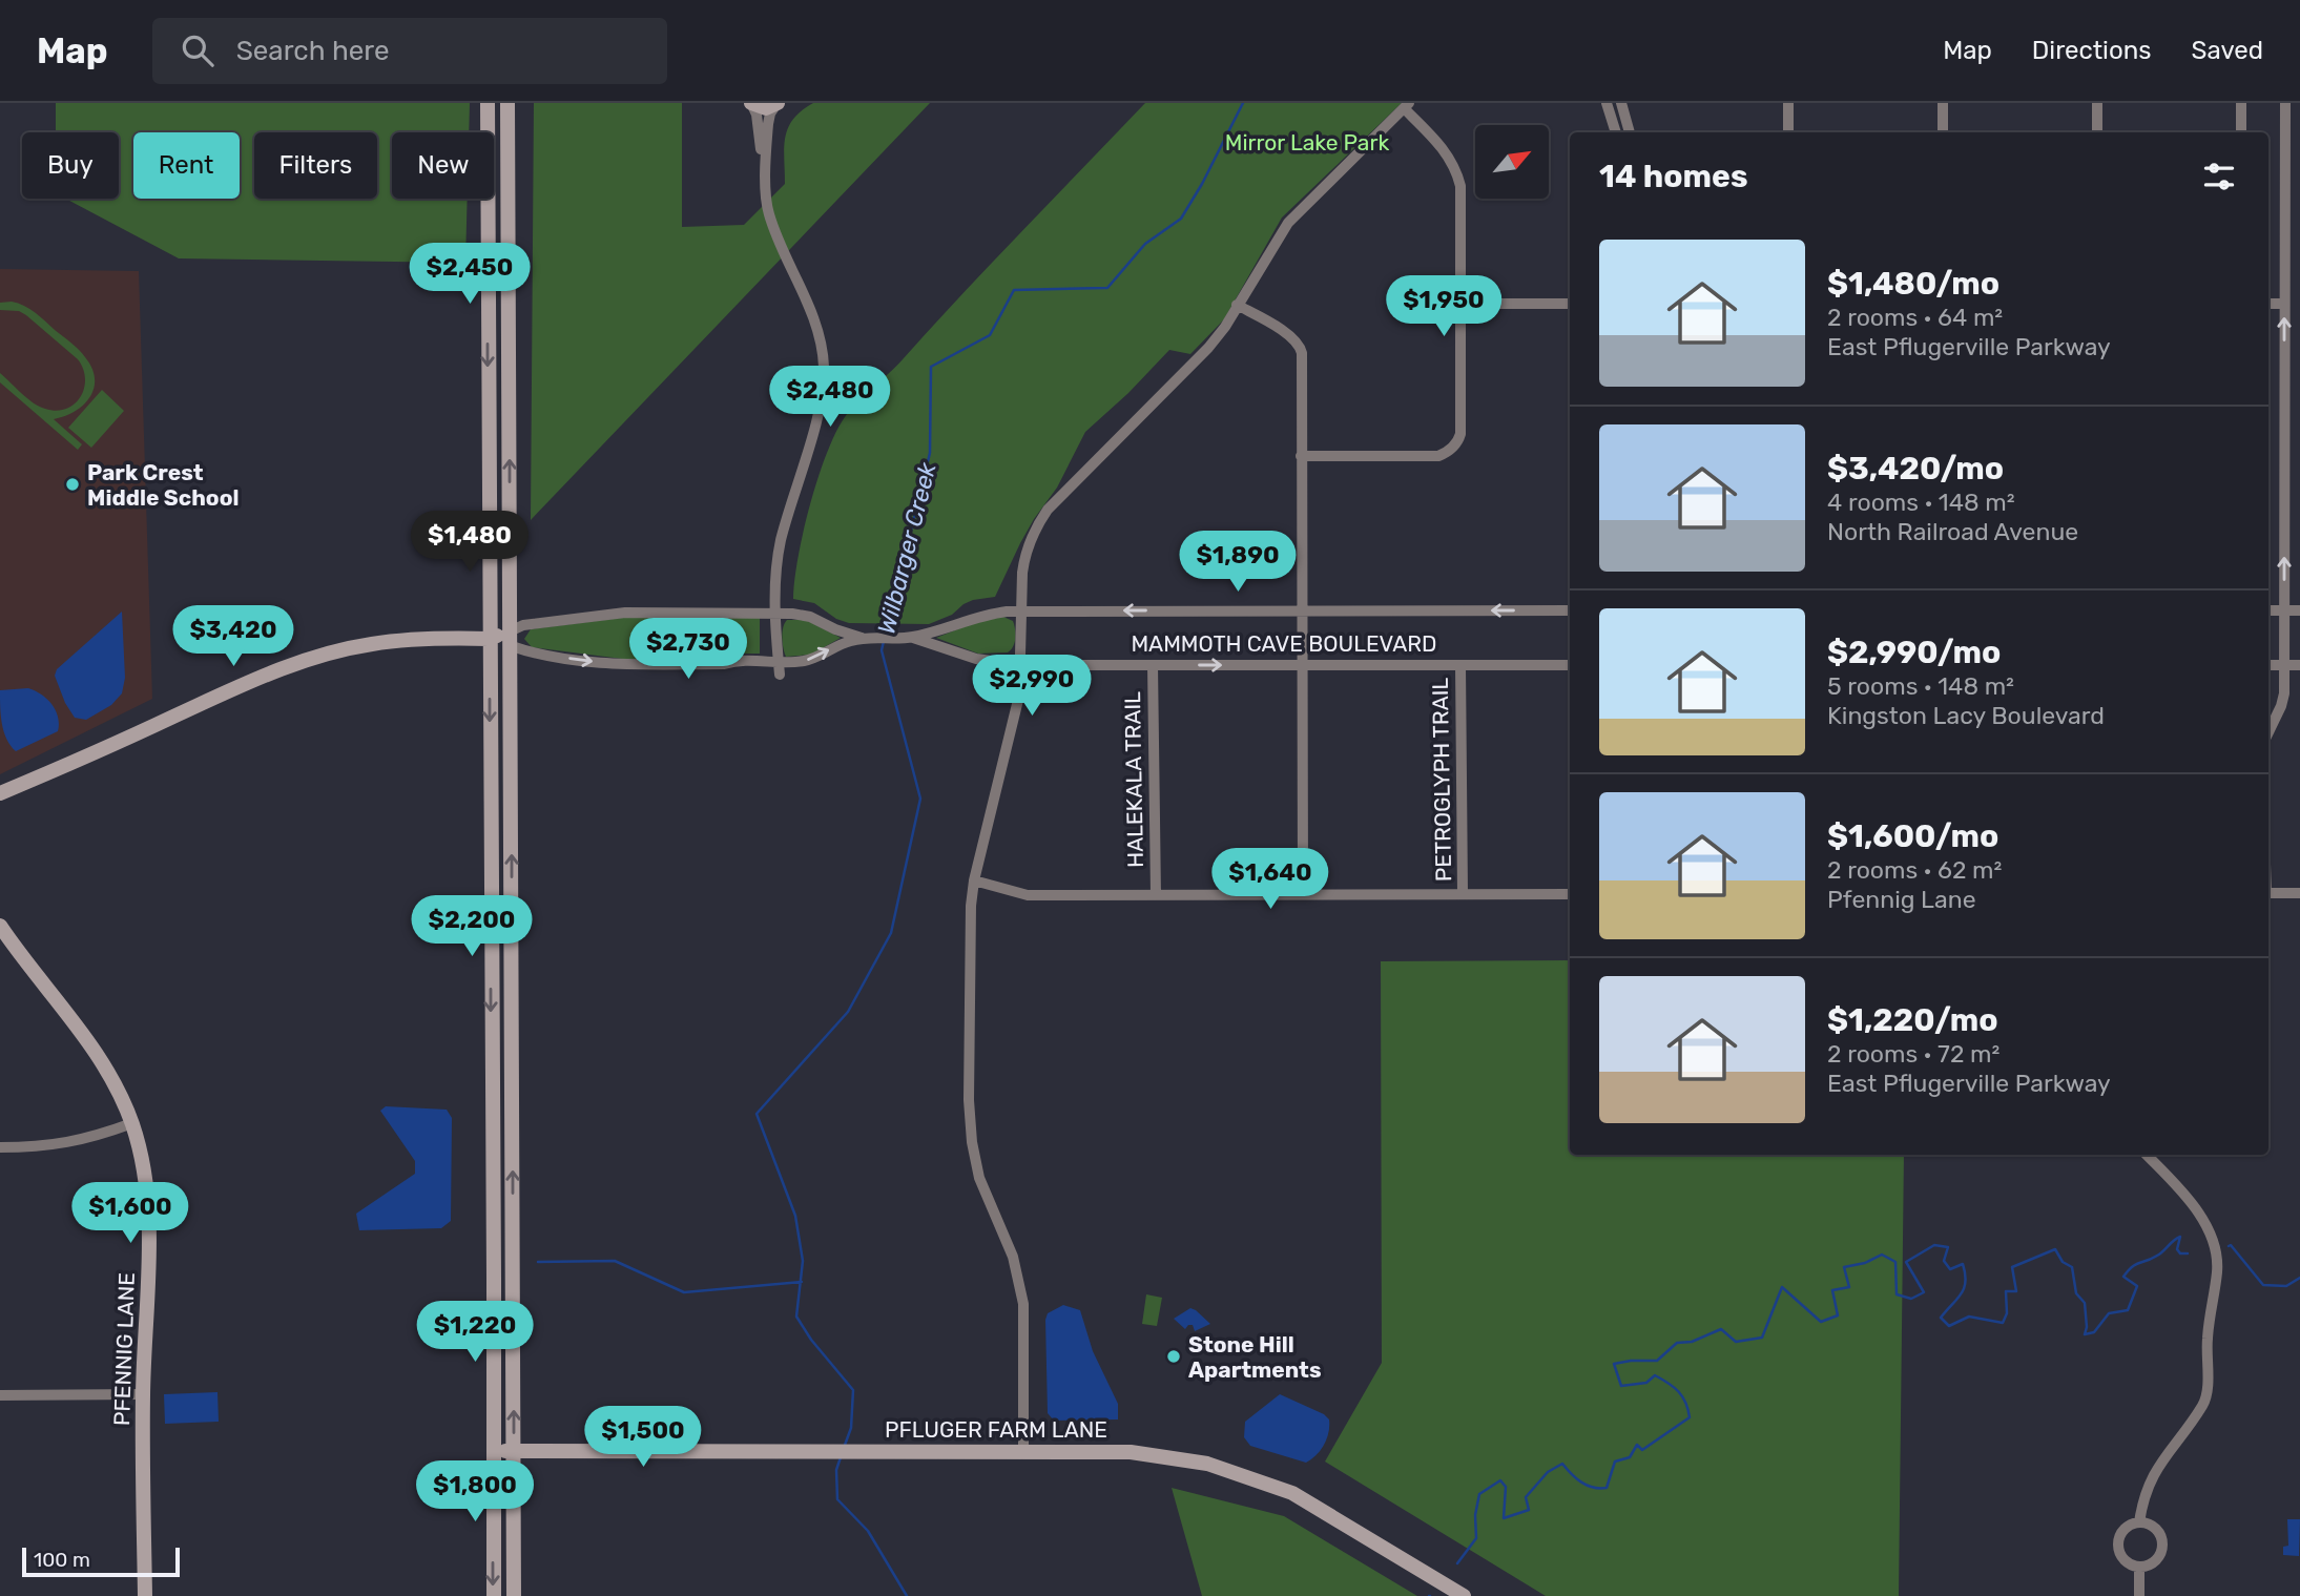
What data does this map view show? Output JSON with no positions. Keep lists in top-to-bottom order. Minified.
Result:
{"streets":{"main road":["MAMMOTH CAVE BOULEVARD","PFENNIG LANE","PFLUGER FARM LANE"],"street":["HALEKALA TRAIL","PETROGLYPH TRAIL"]},"crossings":[["MAMMOTH CAVE BOULEVARD","HALEKALA TRAIL"],["MAMMOTH CAVE BOULEVARD","PETROGLYPH TRAIL"]],"water":["Wilbarger Creek"],"parks":["Mirror Lake Park"],"places":["Park Crest Middle School","Stone Hill Apartments"],"scale_bar":"100 m","north":"top right","page":{"header":"Map","search":"Search here","nav":["Map","Directions","Saved"],"chip":["Buy","Rent","Filters","New"],"heading":"14 homes","list":[{"name":"$1,480/mo","note":"2 rooms · 64 m² · East Pflugerville Parkway"},{"name":"$3,420/mo","note":"4 rooms · 148 m² · North Railroad Avenue"},{"name":"$2,990/mo","note":"5 rooms · 148 m² · Kingston Lacy Boulevard"},{"name":"$1,600/mo","note":"2 rooms · 62 m² · Pfennig Lane"},{"name":"$1,220/mo","note":"2 rooms · 72 m² · East Pflugerville Parkway"}],"price":["$2,450","$1,950","$2,480","$1,480","$1,890","$3,420","$2,730","$2,990","$1,640","$2,200","$1,600","$1,220","$1,500","$1,800"],"scale":"100 m"}}
